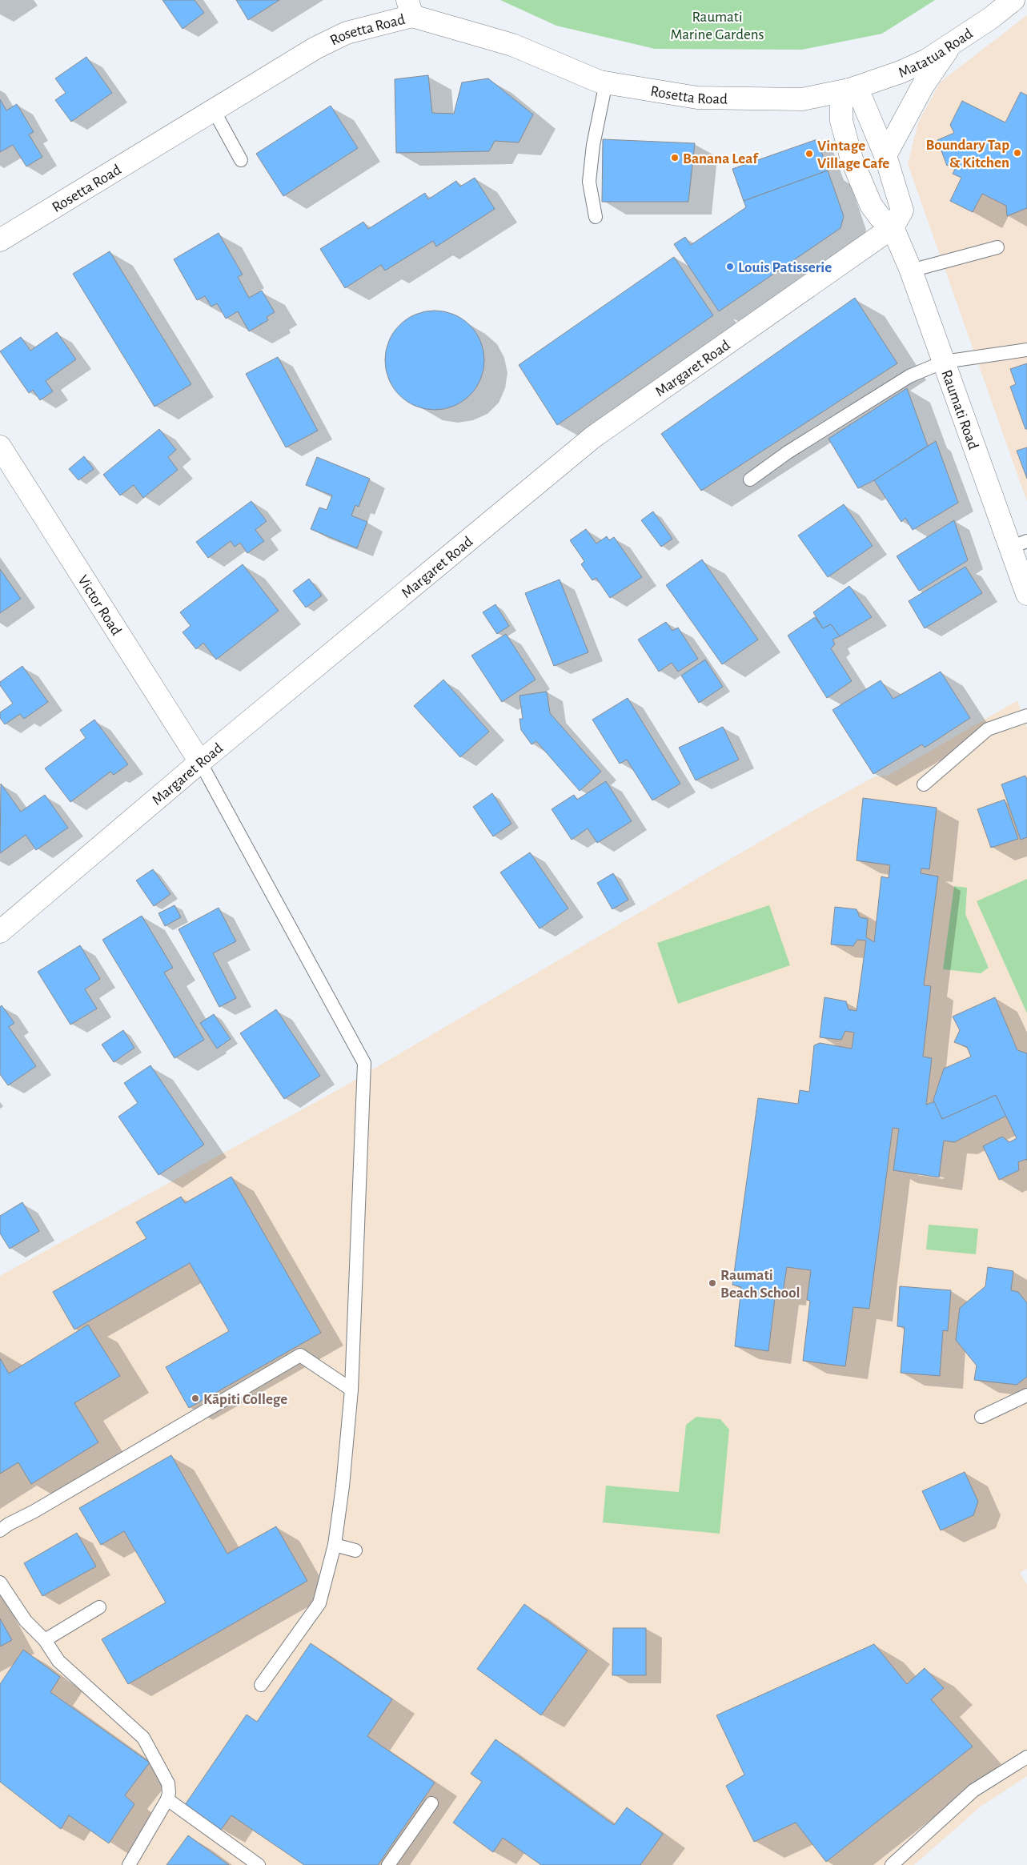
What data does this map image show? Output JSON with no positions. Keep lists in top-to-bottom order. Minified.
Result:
{"streets":{"main road":["Rosetta Road","Matatua Road","Margaret Road","Raumati Road","Victor Road"]},"crossings":[["Rosetta Road","Matatua Road"],["Rosetta Road","Raumati Road"],["Matatua Road","Raumati Road"],["Margaret Road","Raumati Road"],["Margaret Road","Victor Road"]],"parks":["Raumati Marine Gardens"],"places":["Boundary Tap & Kitchen","Vintage Village Cafe","Banana Leaf","Louis Patisserie","Raumati Beach School","Kāpiti College"]}
